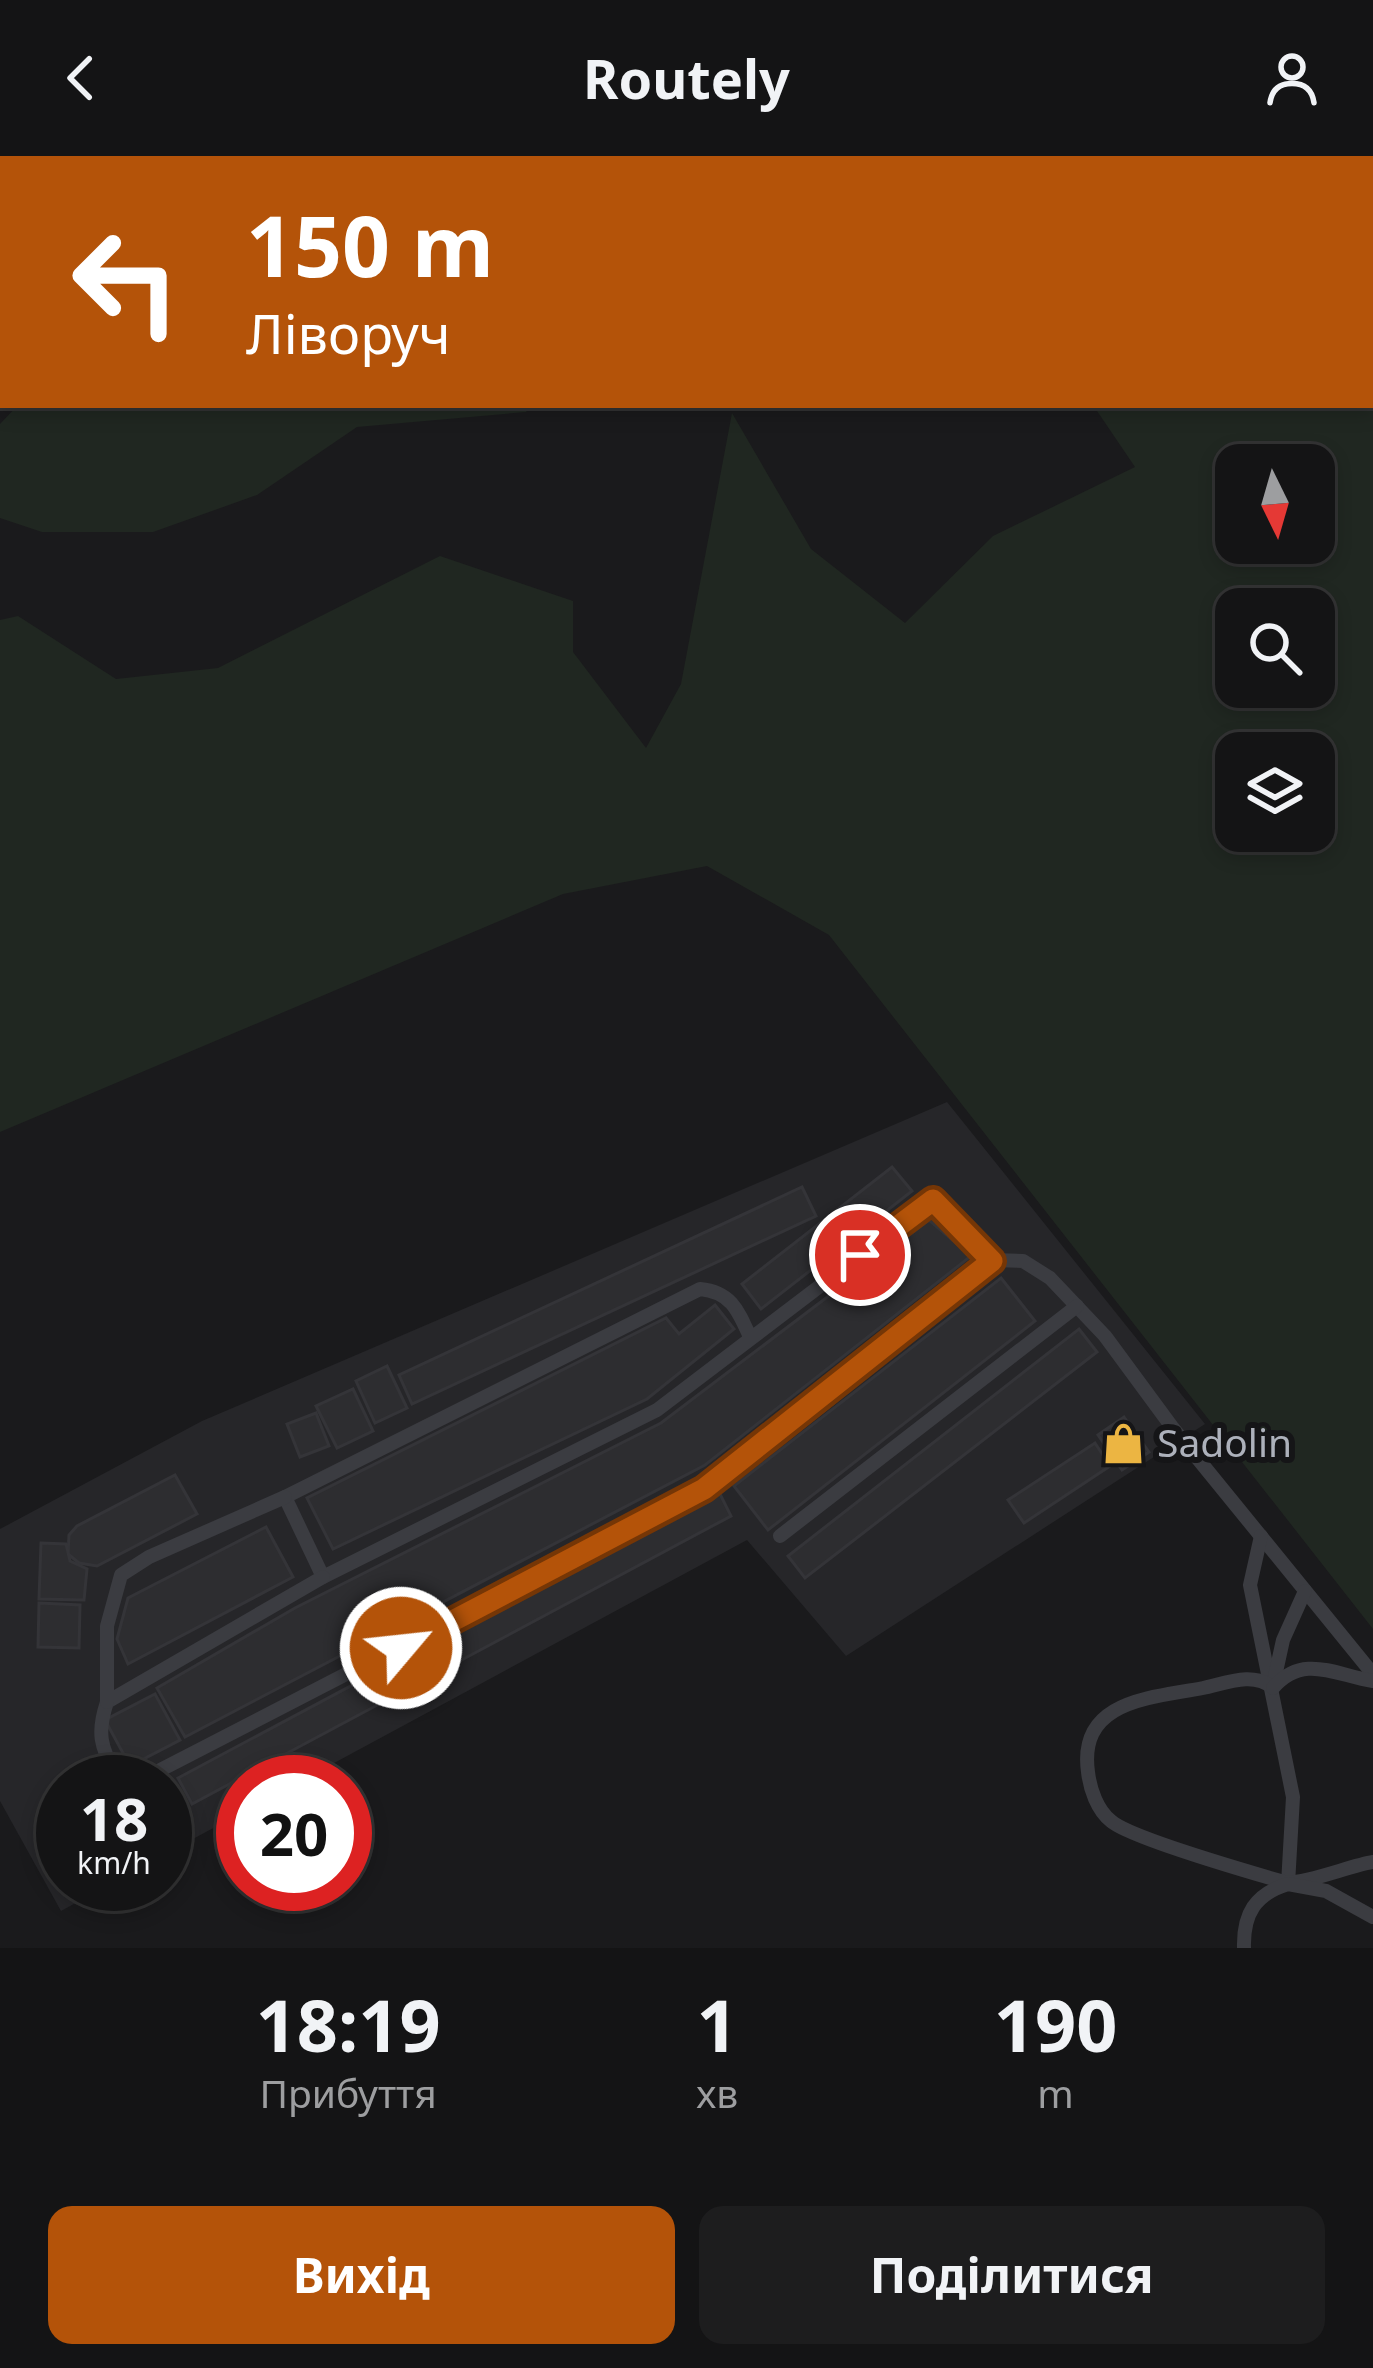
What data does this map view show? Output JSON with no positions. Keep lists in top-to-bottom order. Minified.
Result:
{"places":{"shop":["Sadolin"]},"north":"bottom","page":{"header":"Routely","turn":["150 m","Ліворуч"],"speed":"18 km/h","limit":"20","eta":["18:19","Прибуття","1","хв","190","m"],"buttons":["Вихід","Поділитися"]}}
